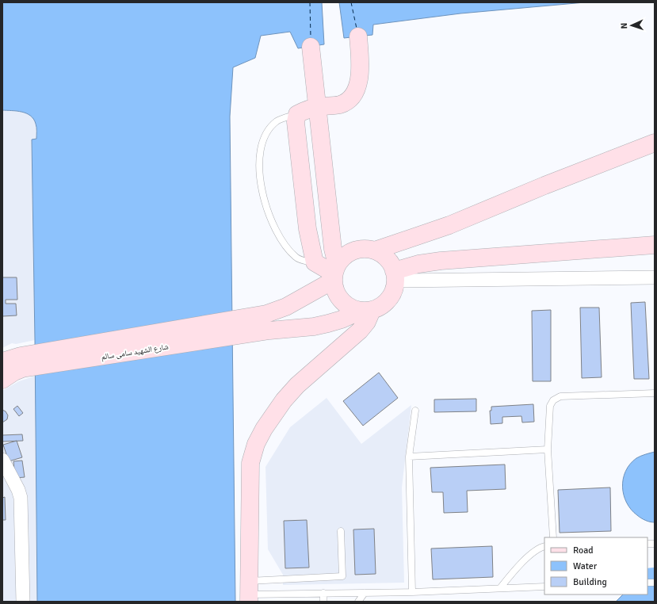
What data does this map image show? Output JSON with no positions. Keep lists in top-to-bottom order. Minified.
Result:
{"streets":{"main road":["شارع الشهيد سامى سالم"]},"legend":["Road","Water","Building"],"north":"left"}
